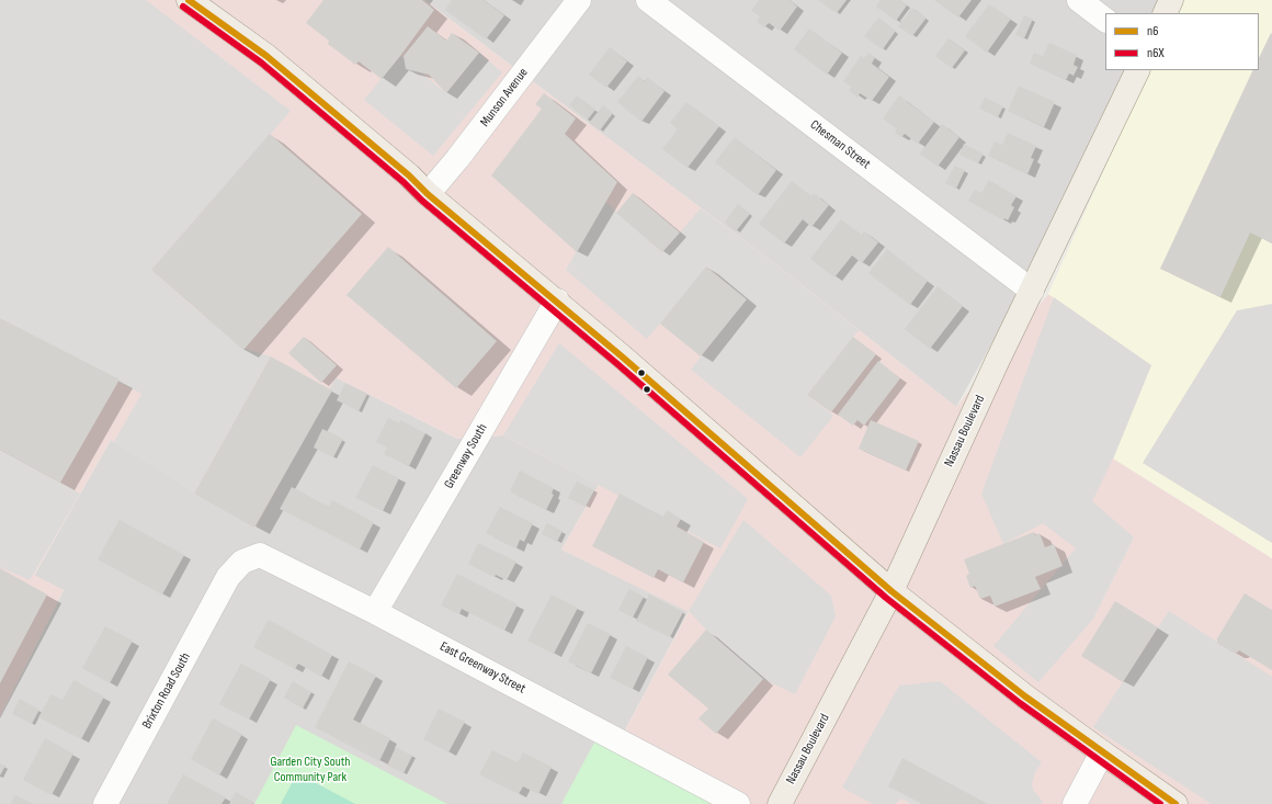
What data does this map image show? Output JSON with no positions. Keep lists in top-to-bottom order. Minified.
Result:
{"streets":{"main road":["Nassau Boulevard"],"street":["Munson Avenue","Chesman Street","Greenway South","East Greenway Street","Brixton Road South"]},"crossings":[["Chesman Street","Nassau Boulevard"],["Greenway South","East Greenway Street"],["East Greenway Street","Brixton Road South"]],"parks":["Garden City South Community Park"],"lines":["transit line n6","transit line n6X"],"legend":["n6","n6X"]}
